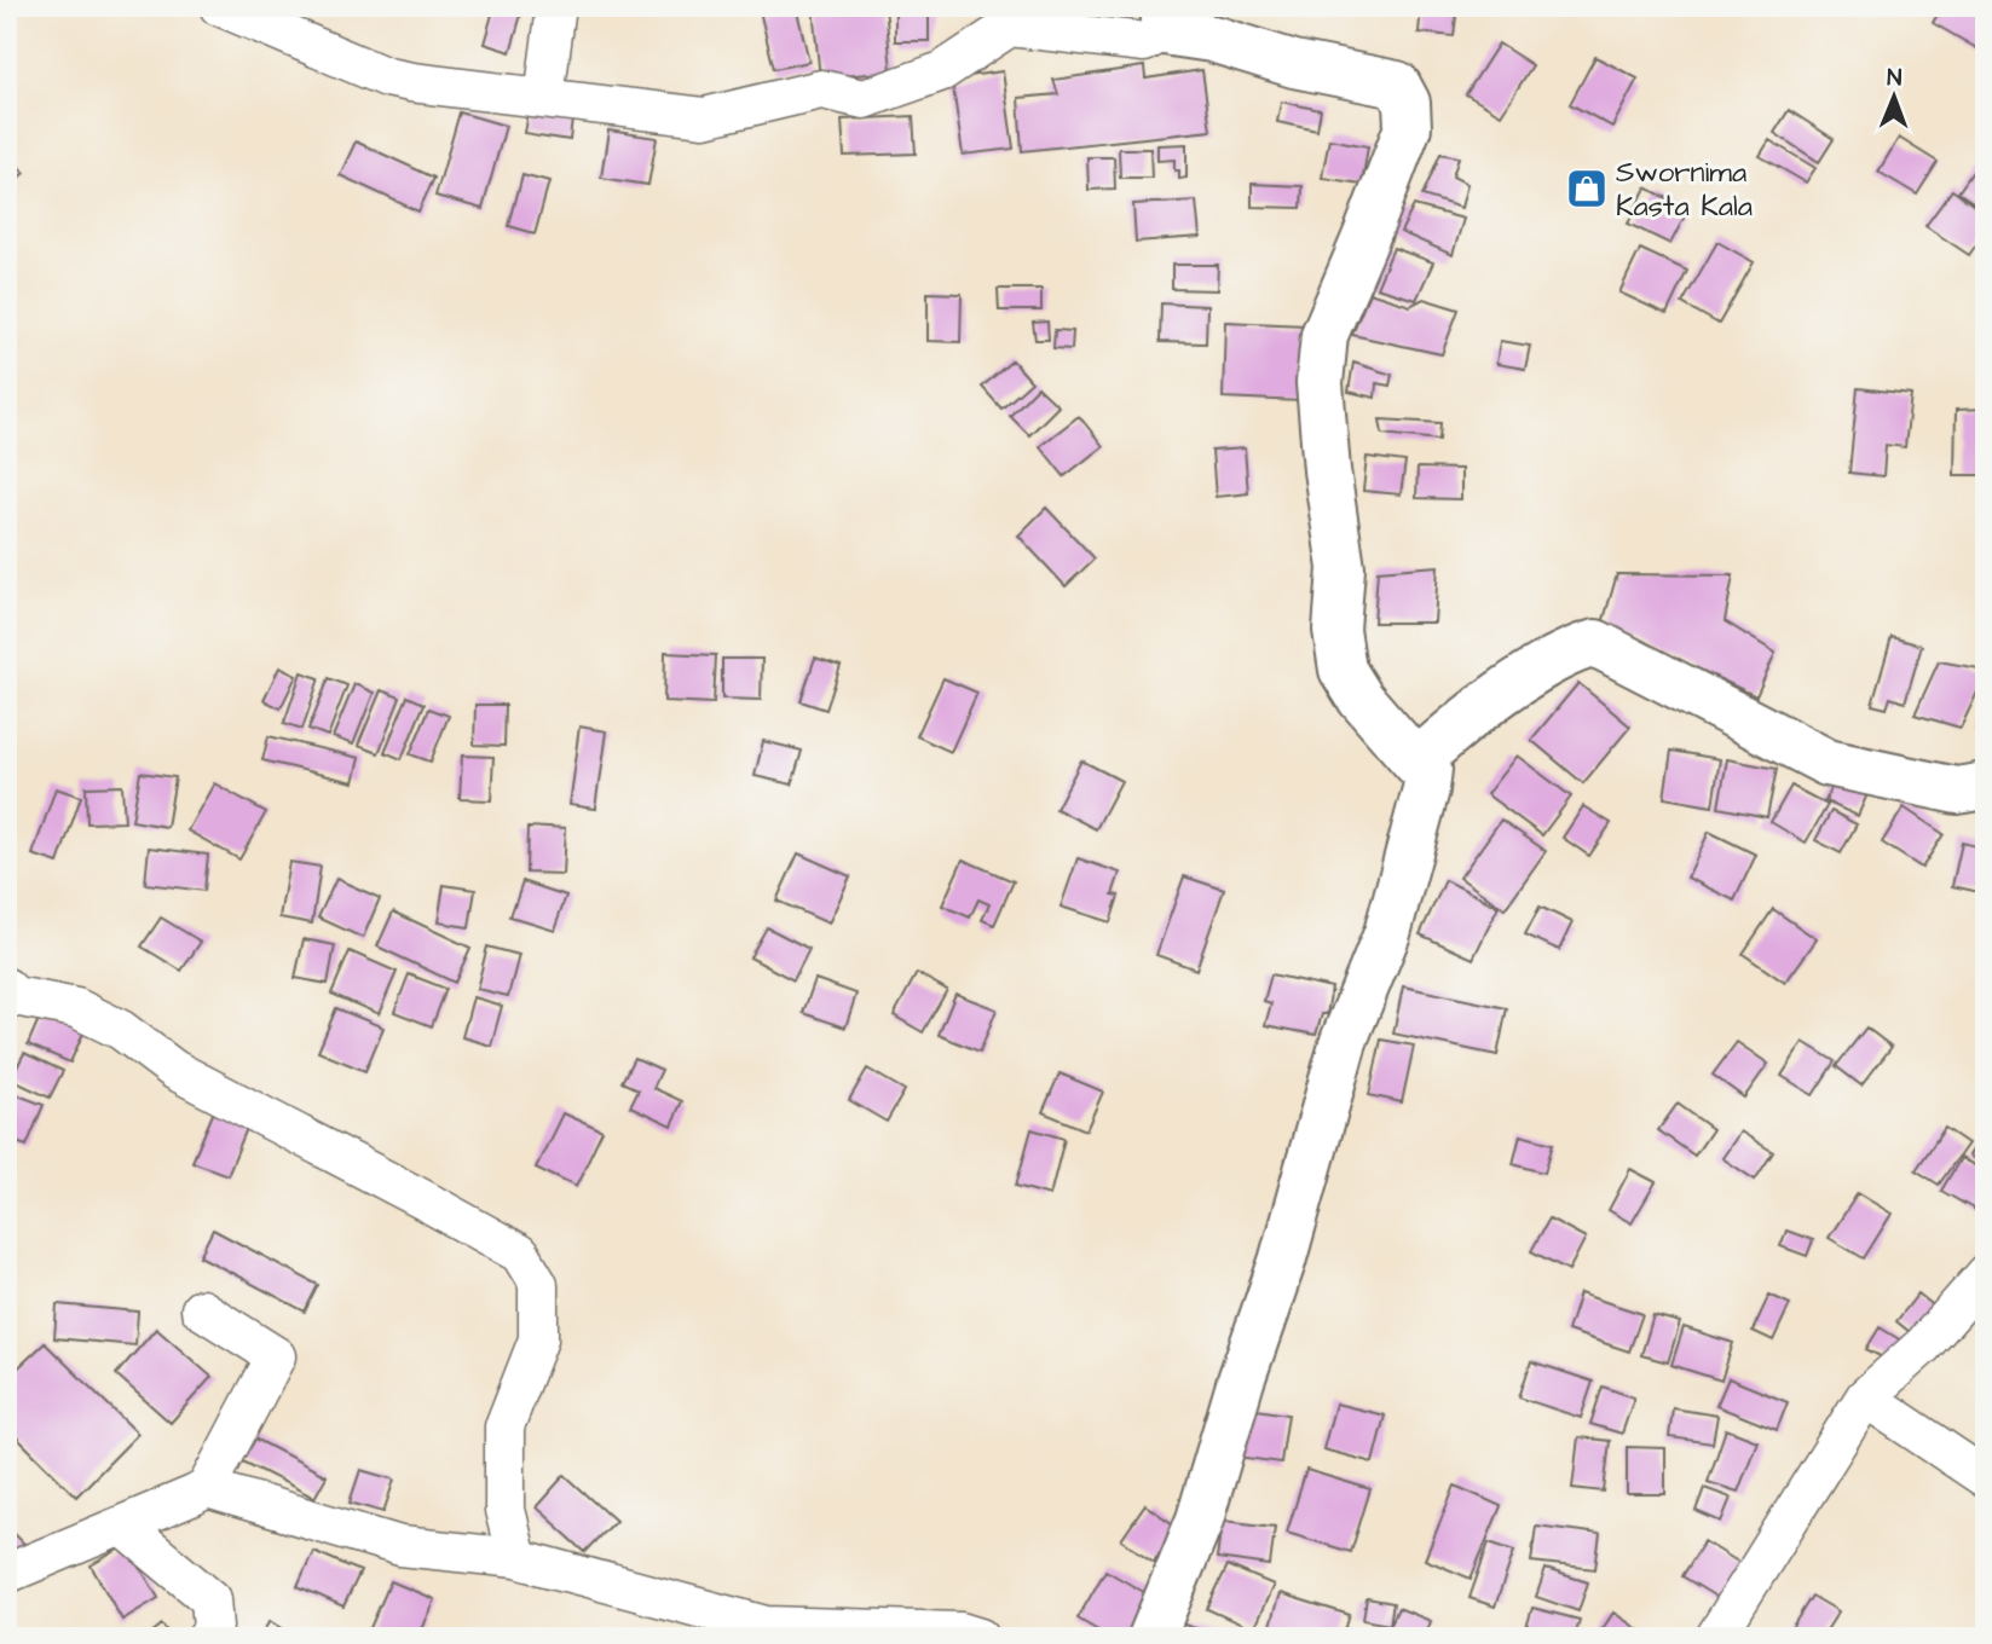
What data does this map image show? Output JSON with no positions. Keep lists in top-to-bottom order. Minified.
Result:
{"places":{"shop":["Swornima Kasta Kala"]},"north":"top"}
